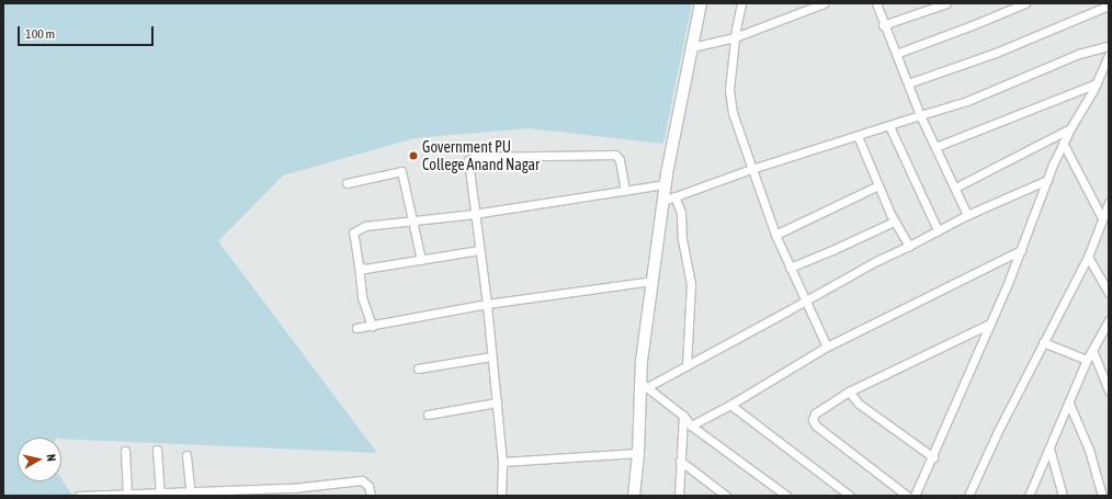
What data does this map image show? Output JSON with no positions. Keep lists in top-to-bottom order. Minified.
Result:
{"places":["Government PU College Anand Nagar"],"scale_bar":"100 m","north":"right"}
